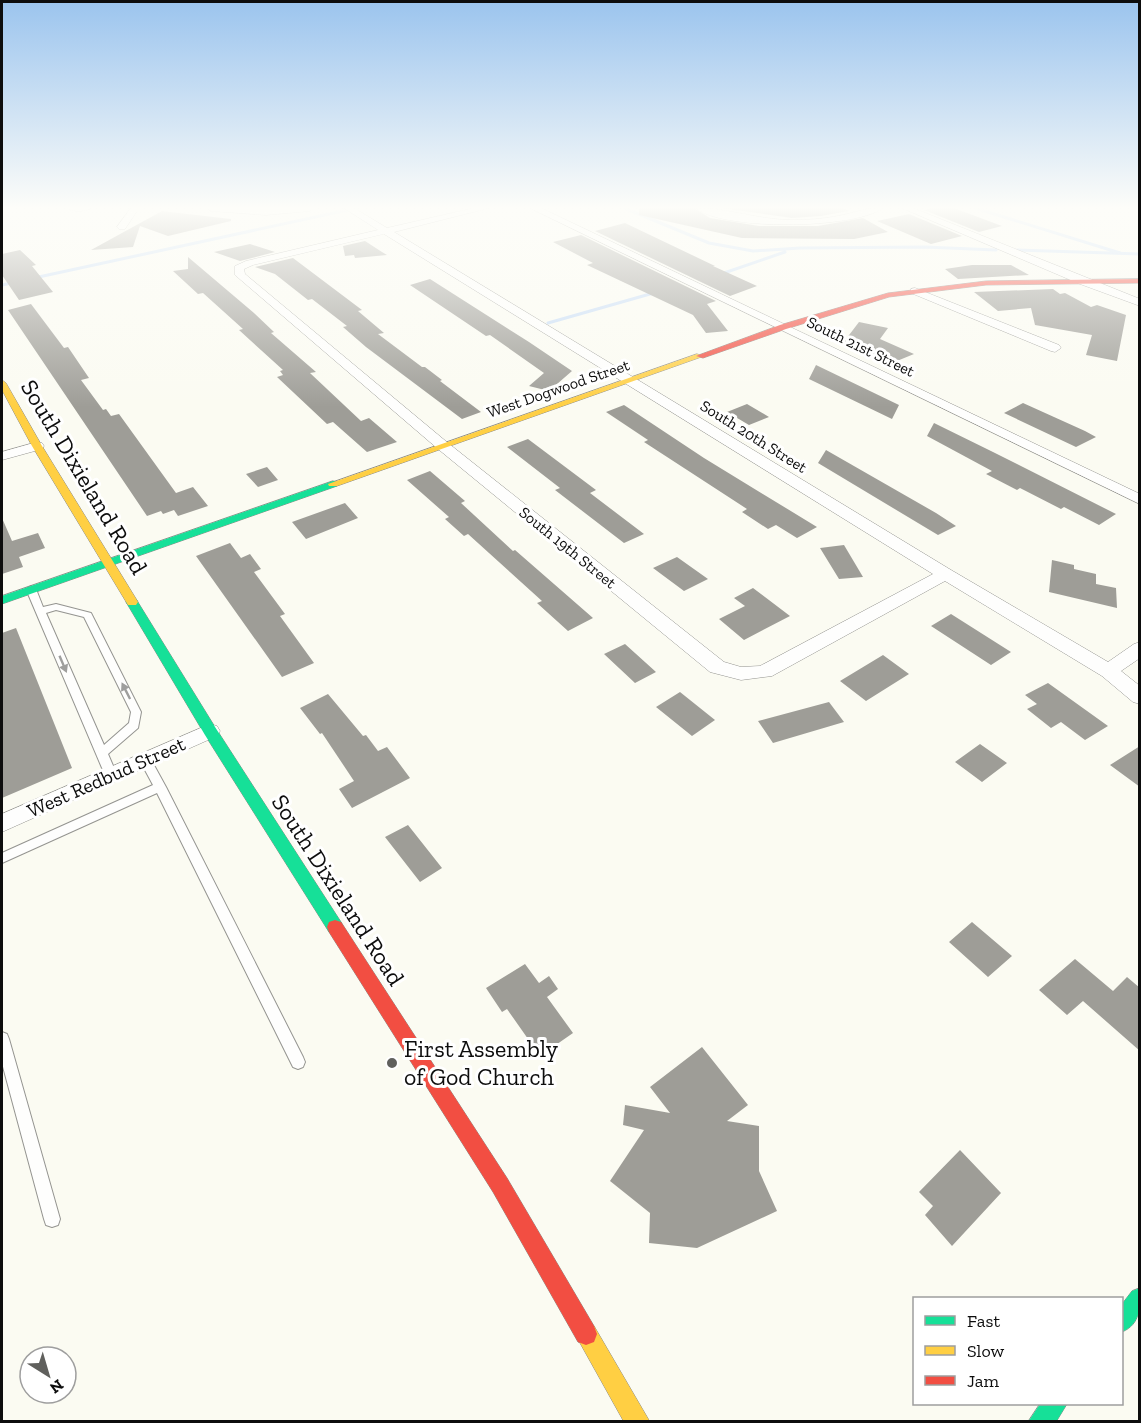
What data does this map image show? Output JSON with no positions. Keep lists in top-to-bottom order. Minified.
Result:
{"streets":{"street":["South 21st Street","West Dogwood Street","South 20th Street","South Dixieland Road","South 19th Street","West Redbud Street"]},"crossings":[["South 21st Street","West Dogwood Street"],["West Dogwood Street","South 20th Street"],["West Dogwood Street","South Dixieland Road"],["West Dogwood Street","South 19th Street"],["South 20th Street","South 19th Street"],["South Dixieland Road","West Redbud Street"]],"places":["First Assembly of God Church"],"legend":["Fast","Slow","Jam"],"north":"bottom right"}
